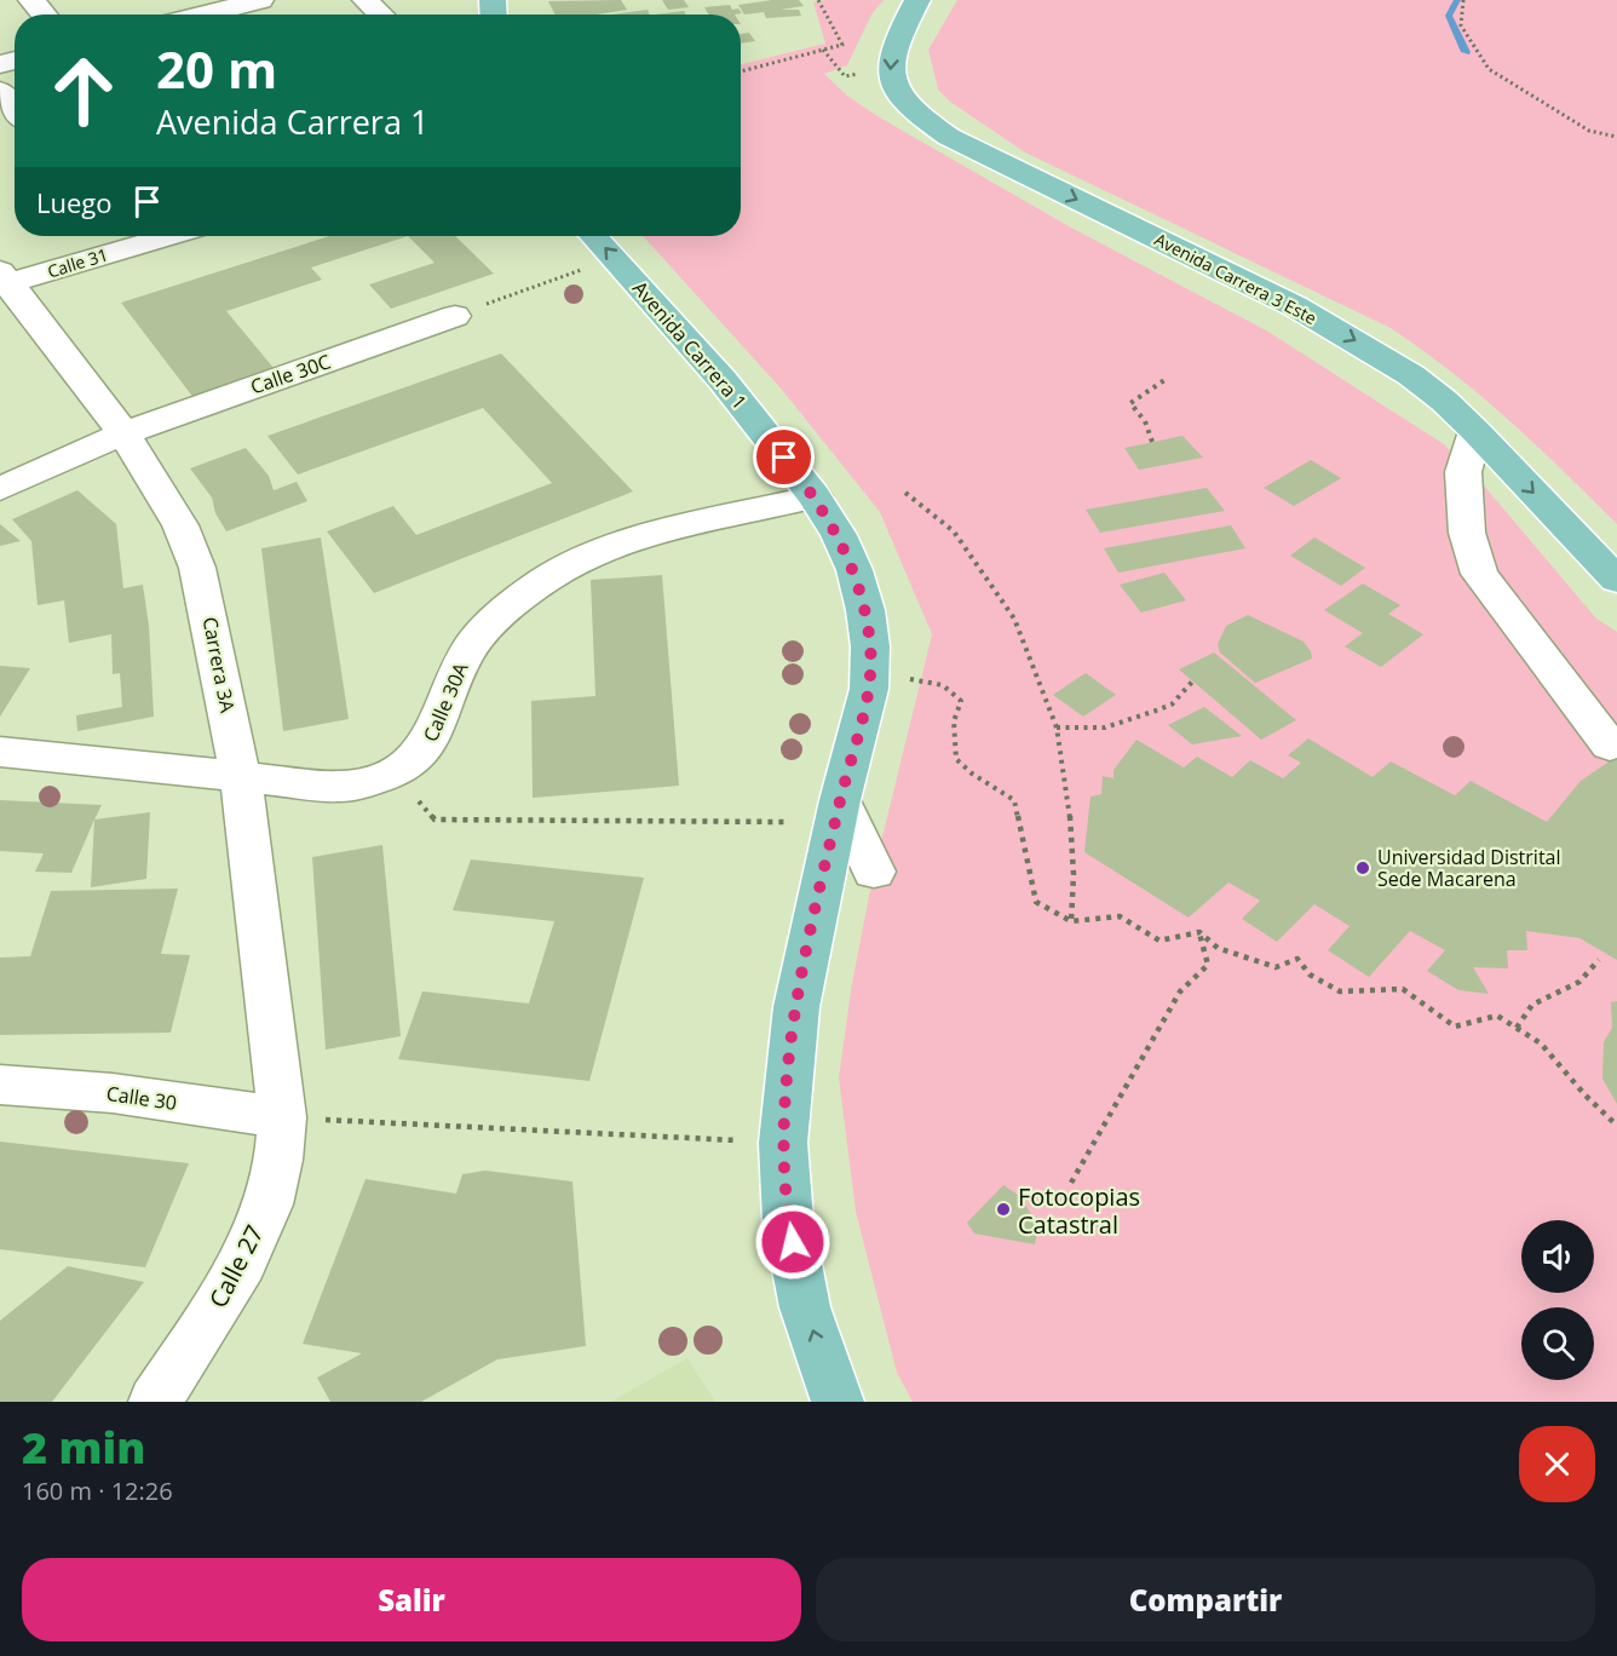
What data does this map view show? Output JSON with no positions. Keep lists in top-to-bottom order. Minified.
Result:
{"streets":{"main road":["Avenida Carrera 3 Este","Avenida Carrera 1"],"street":["Calle 31","Calle 30C","Carrera 3A","Calle 30A","Calle 30","Calle 27"]},"crossings":[["Calle 31","Carrera 3A"],["Avenida Carrera 1","Calle 30A"],["Calle 30C","Carrera 3A"],["Carrera 3A","Calle 30A"],["Carrera 3A","Calle 30"],["Carrera 3A","Calle 27"],["Calle 30","Calle 27"]],"one_way":["Avenida Carrera 3 Este","Avenida Carrera 1"],"places":["Universidad Distrital Sede Macarena","Fotocopias Catastral"],"page":{"turn":["20 m","Avenida Carrera 1"],"then":"Luego","heading":["2 min","160 m · 12:26"],"buttons":["Salir","Compartir"]}}
